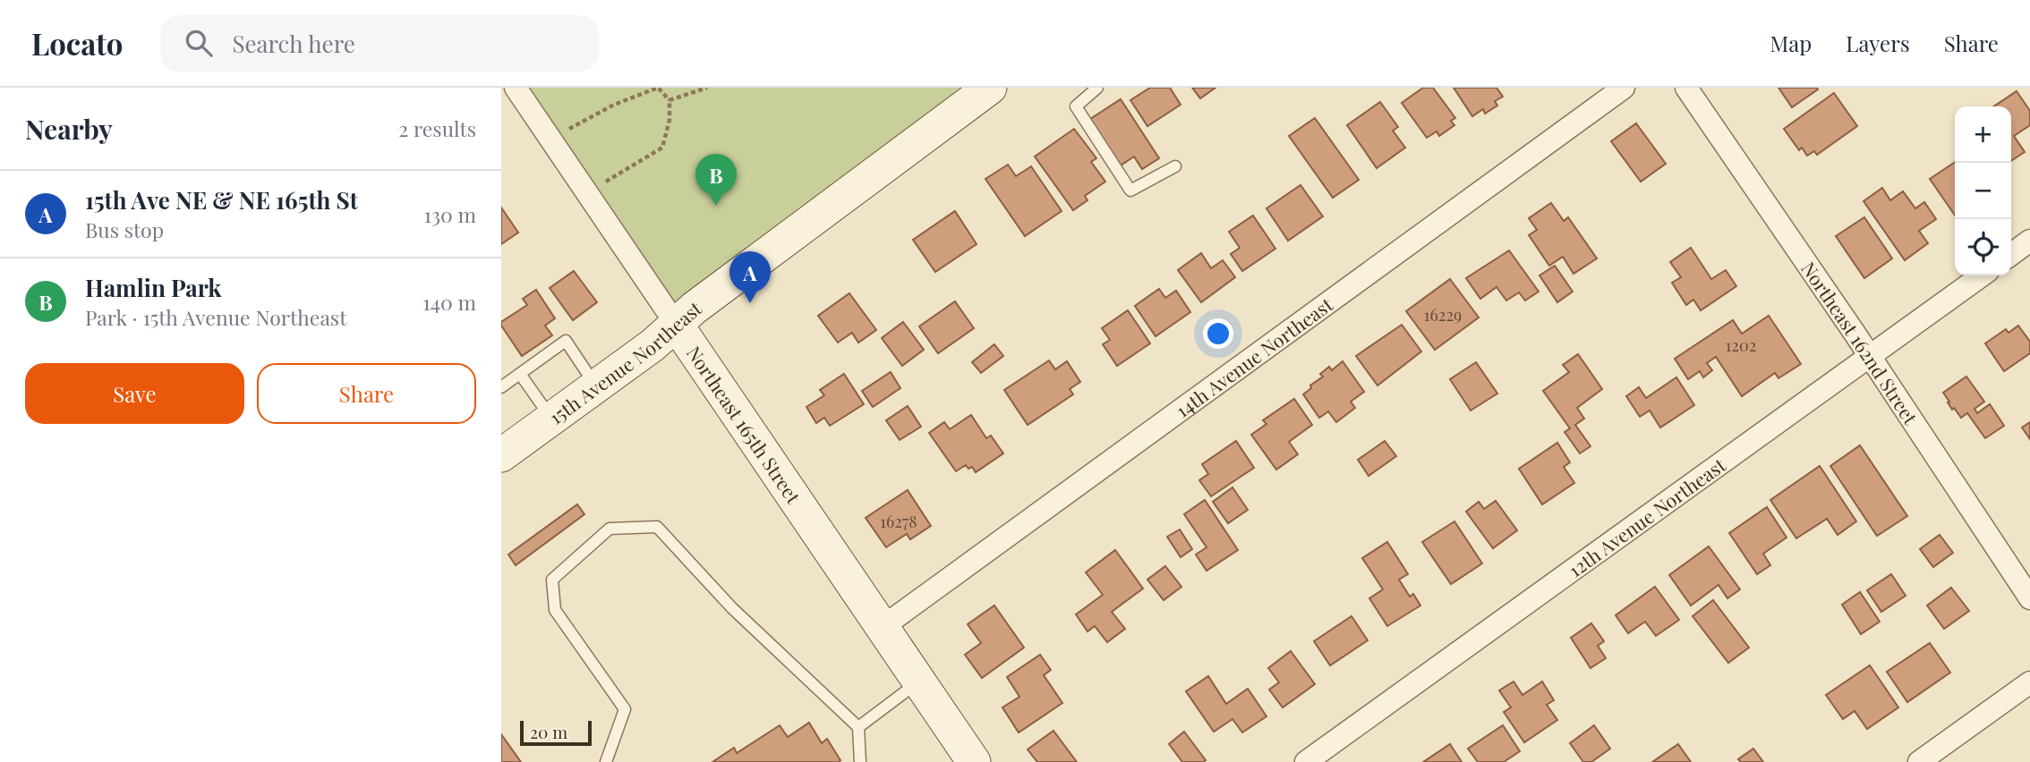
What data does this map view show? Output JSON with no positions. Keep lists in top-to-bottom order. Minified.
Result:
{"streets":{"main road":["15th Avenue Northeast","Northeast 165th Street"],"street":["Northeast 162nd Street","14th Avenue Northeast","12th Avenue Northeast"]},"crossings":[["Northeast 162nd Street","12th Avenue Northeast"],["14th Avenue Northeast","Northeast 165th Street"],["15th Avenue Northeast","Northeast 165th Street"]],"house_numbers":["16229","1202","16278"],"scale_bar":"20 m","page":{"header":"Locato","search":"Search here","nav":["Map","Layers","Share"],"heading":["Nearby","2 results"],"map_buttons":["+","−"],"pins":["B","A"],"list":[{"mark":"A","name":"15th Ave NE & NE 165th St","note":"Bus stop","value":"130 m"},{"mark":"B","name":"Hamlin Park","note":"Park · 15th Avenue Northeast","value":"140 m"}],"buttons":["Save","Share"],"scale":"20 m"}}
